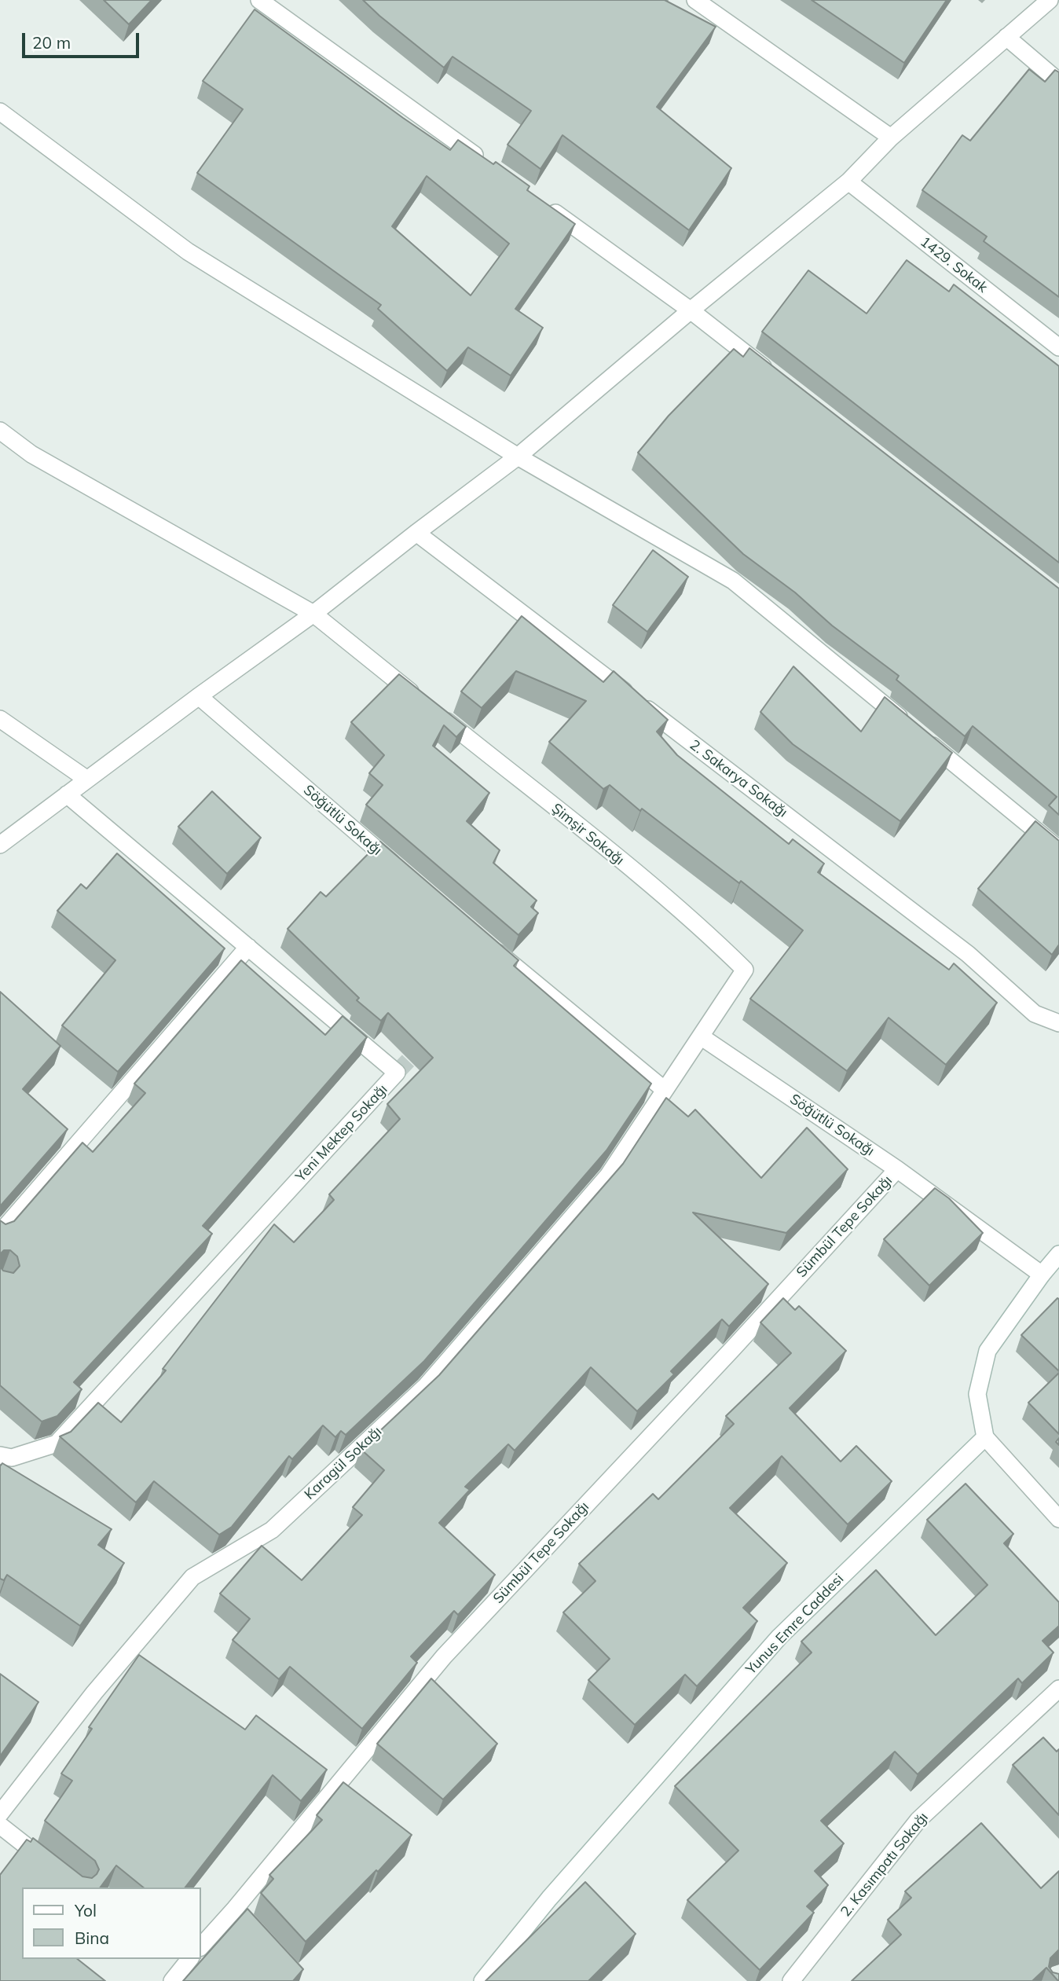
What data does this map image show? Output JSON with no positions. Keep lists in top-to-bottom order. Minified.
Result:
{"streets":{"street":["1429. Sokak","2. Sakarya Sokağı","Söğütlü Sokağı","Şimşir Sokağı","Yeni Mektep Sokağı","Sümbül Tepe Sokağı","Karagül Sokağı","Yunus Emre Caddesi","2. Kasımpatı Sokağı"]},"crossings":[["Söğütlü Sokağı","Şimşir Sokağı"],["Söğütlü Sokağı","Sümbül Tepe Sokağı"],["Şimşir Sokağı","Karagül Sokağı"]],"legend":["Yol","Bina"],"scale_bar":"20 m"}
